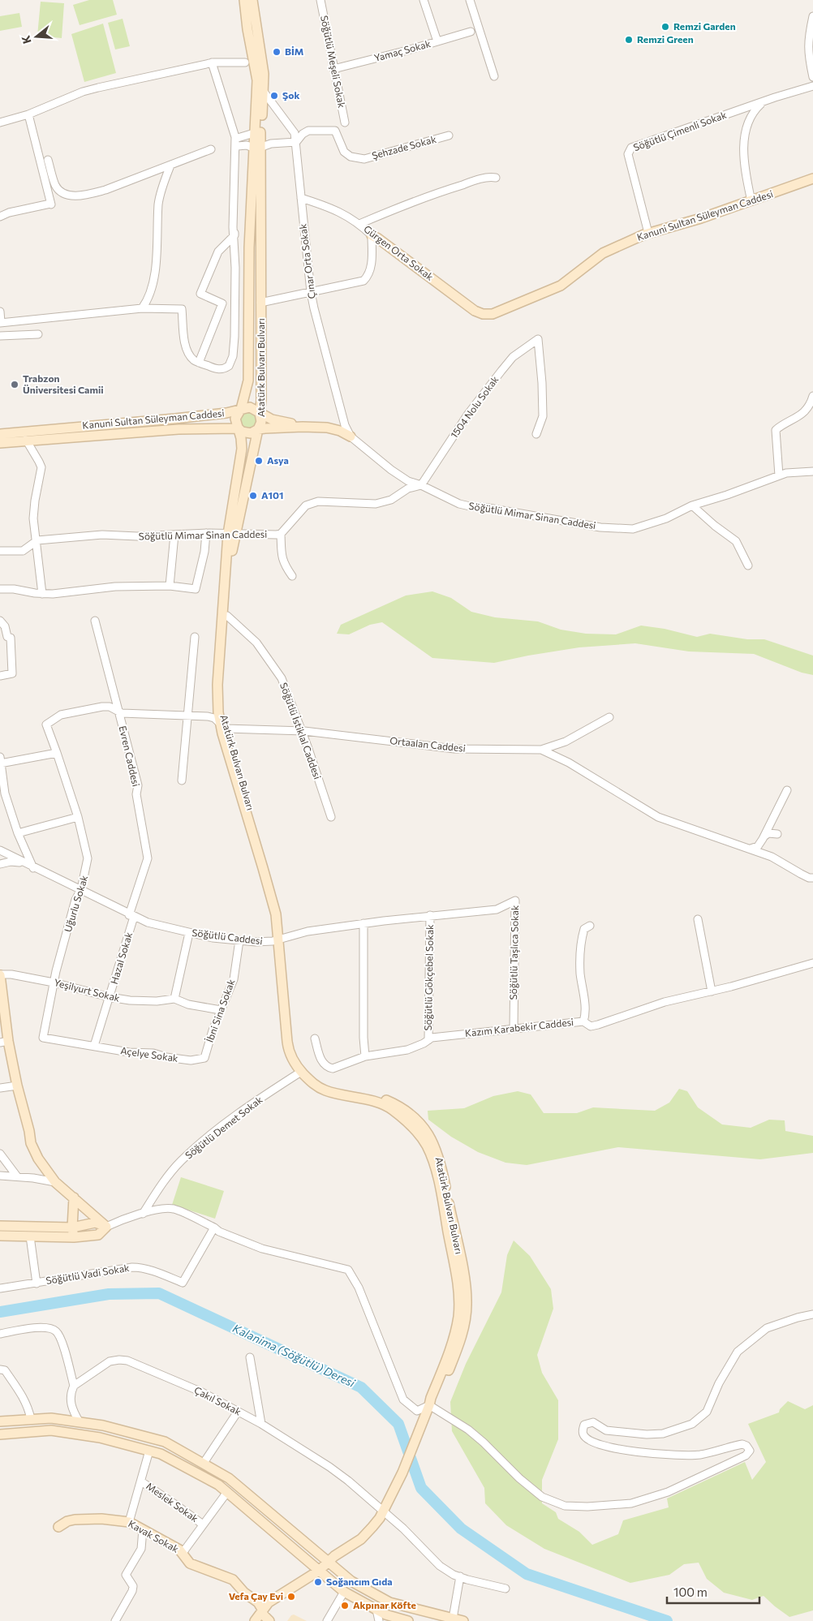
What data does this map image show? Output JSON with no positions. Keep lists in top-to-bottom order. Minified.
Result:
{"streets":{"street":["Yamaç Sokak","Söğütlü Meşeli Sokak","Söğütlü Çimenli Sokak","Şehzade Sokak","Kanuni Sultan Süleyman Caddesi","Gürgen Orta Sokak","Çınar Orta Sokak","Atatürk Bulvarı Bulvarı","1504 Nolu Sokak","Söğütlü Mimar Sinan Caddesi","Söğütlü İstiklal Caddesi","Ortaalan Caddesi","Evren Caddesi","Uğurlu Sokak","Söğütlü Caddesi","Söğütlü Taşlıca Sokak","Hazal Sokak","Söğütlü Gökçebel Sokak","Yeşilyurt Sokak","İbni Sina Sokak","Kazım Karabekir Caddesi","Açelye Sokak","Söğütlü Demet Sokak","Söğütlü Vadi Sokak","Çakıl Sokak","Meslek Sokak","Kavak Sokak"]},"crossings":[["Yamaç Sokak","Söğütlü Meşeli Sokak"],["Söğütlü Çimenli Sokak","Kanuni Sultan Süleyman Caddesi"],["Şehzade Sokak","Çınar Orta Sokak"],["Kanuni Sultan Süleyman Caddesi","Gürgen Orta Sokak"],["Kanuni Sultan Süleyman Caddesi","Çınar Orta Sokak"],["Kanuni Sultan Süleyman Caddesi","Atatürk Bulvarı Bulvarı"],["Gürgen Orta Sokak","Çınar Orta Sokak"],["Çınar Orta Sokak","Atatürk Bulvarı Bulvarı"],["Atatürk Bulvarı Bulvarı","Söğütlü Mimar Sinan Caddesi"],["Atatürk Bulvarı Bulvarı","Söğütlü İstiklal Caddesi"],["Atatürk Bulvarı Bulvarı","Ortaalan Caddesi"],["Atatürk Bulvarı Bulvarı","Söğütlü Caddesi"],["Atatürk Bulvarı Bulvarı","Söğütlü Demet Sokak"],["Atatürk Bulvarı Bulvarı","Çakıl Sokak"],["Atatürk Bulvarı Bulvarı","Kavak Sokak"],["1504 Nolu Sokak","Söğütlü Mimar Sinan Caddesi"],["Söğütlü İstiklal Caddesi","Ortaalan Caddesi"],["Ortaalan Caddesi","Evren Caddesi"],["Ortaalan Caddesi","Uğurlu Sokak"],["Evren Caddesi","Söğütlü Caddesi"],["Evren Caddesi","Hazal Sokak"],["Uğurlu Sokak","Söğütlü Caddesi"],["Uğurlu Sokak","Yeşilyurt Sokak"],["Uğurlu Sokak","Açelye Sokak"],["Söğütlü Caddesi","Söğütlü Taşlıca Sokak"],["Söğütlü Caddesi","Hazal Sokak"],["Söğütlü Caddesi","Söğütlü Gökçebel Sokak"],["Söğütlü Caddesi","İbni Sina Sokak"],["Söğütlü Taşlıca Sokak","Kazım Karabekir Caddesi"],["Hazal Sokak","Yeşilyurt Sokak"],["Hazal Sokak","Açelye Sokak"],["Söğütlü Gökçebel Sokak","Kazım Karabekir Caddesi"],["Yeşilyurt Sokak","İbni Sina Sokak"],["İbni Sina Sokak","Açelye Sokak"]],"water":["Kalanima (Söğütlü) Deresi"],"places":["Remzi Garden","Remzi Green","BİM","Şok","Trabzon Üniversitesi Camii","Asya","A101","Soğancım Gıda","Vefa Çay Evi","Akpınar Köfte"],"scale_bar":"100 m","north":"left"}
